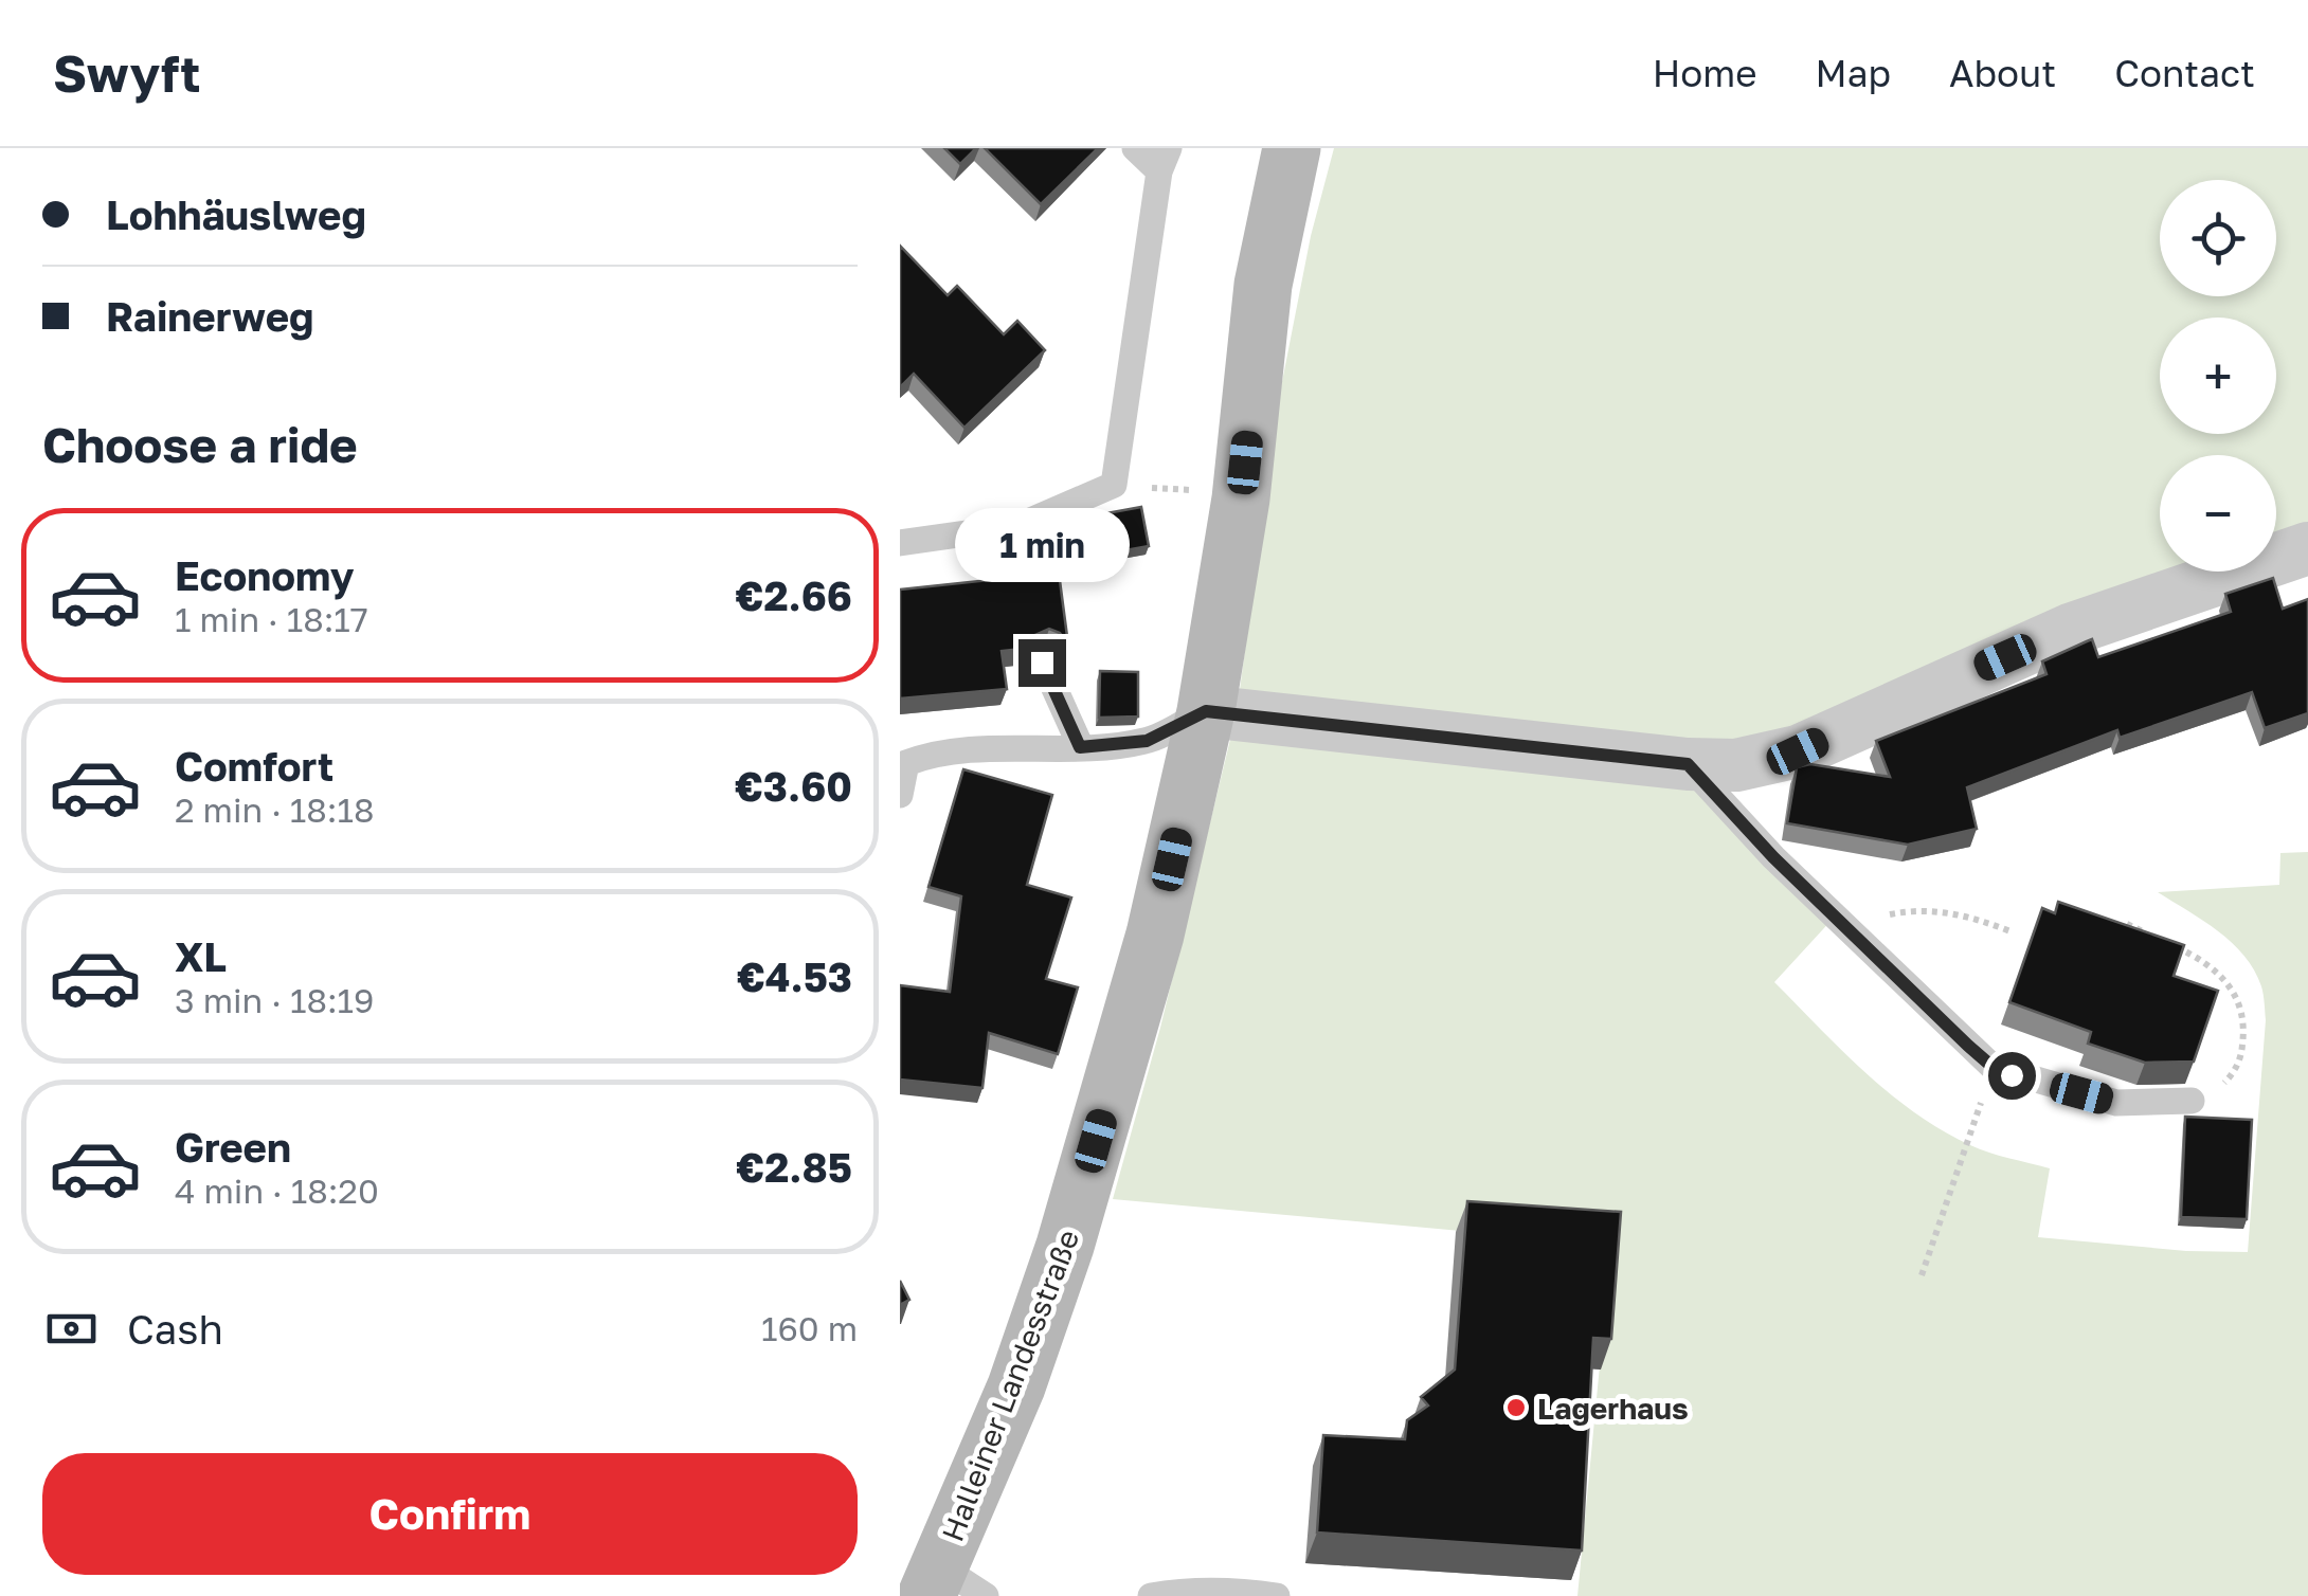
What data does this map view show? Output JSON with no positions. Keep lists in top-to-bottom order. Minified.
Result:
{"streets":{"main road":["Halleiner Landesstraße"]},"places":["Lagerhaus"],"page":{"header":"Swyft","nav":["Home","Map","About","Contact"],"banner":["Lohhäuslweg","Rainerweg"],"map_buttons":["+","−"],"heading":"Choose a ride","list":[{"name":"Economy","note":"1 min · 18:17","value":"€2.66"},{"name":"Comfort","note":"2 min · 18:18","value":"€3.60"},{"name":"XL","note":"3 min · 18:19","value":"€4.53"},{"name":"Green","note":"4 min · 18:20","value":"€2.85"}],"bubble":"1 min","pay":["Cash","160 m"],"buttons":"Confirm"}}
